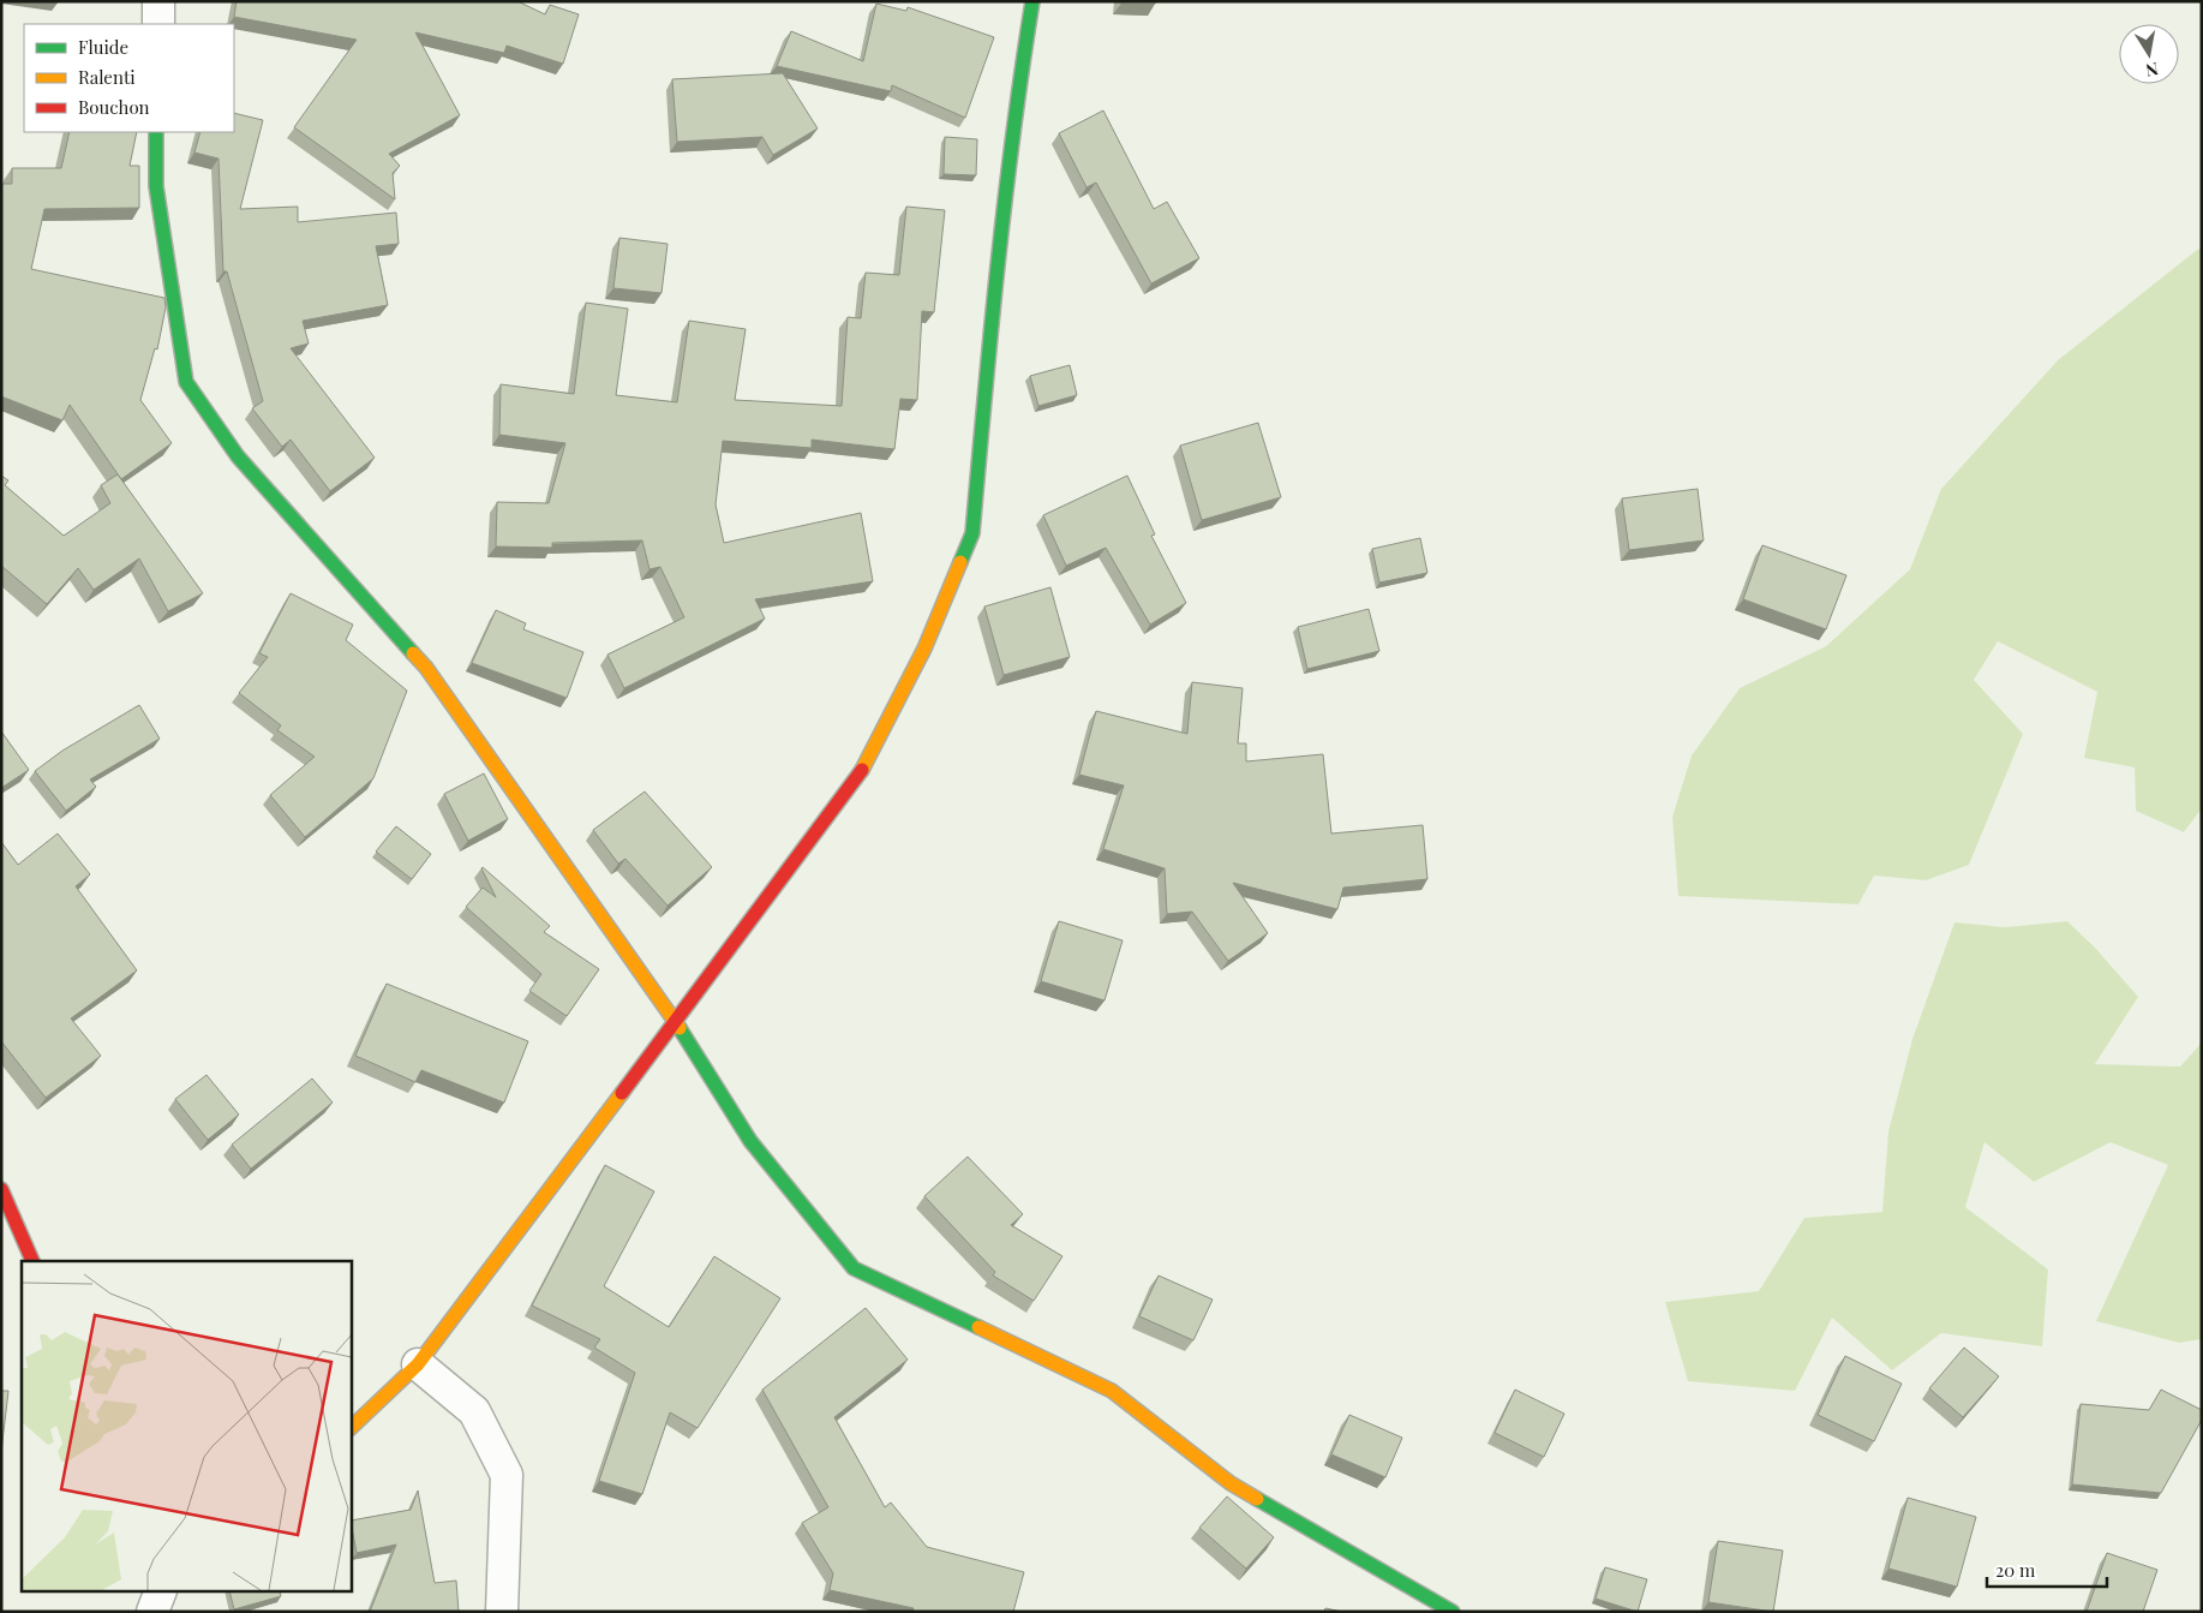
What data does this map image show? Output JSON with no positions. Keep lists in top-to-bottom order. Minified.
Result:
{"legend":["Fluide","Ralenti","Bouchon"],"scale_bar":"20 m","north":"bottom"}
